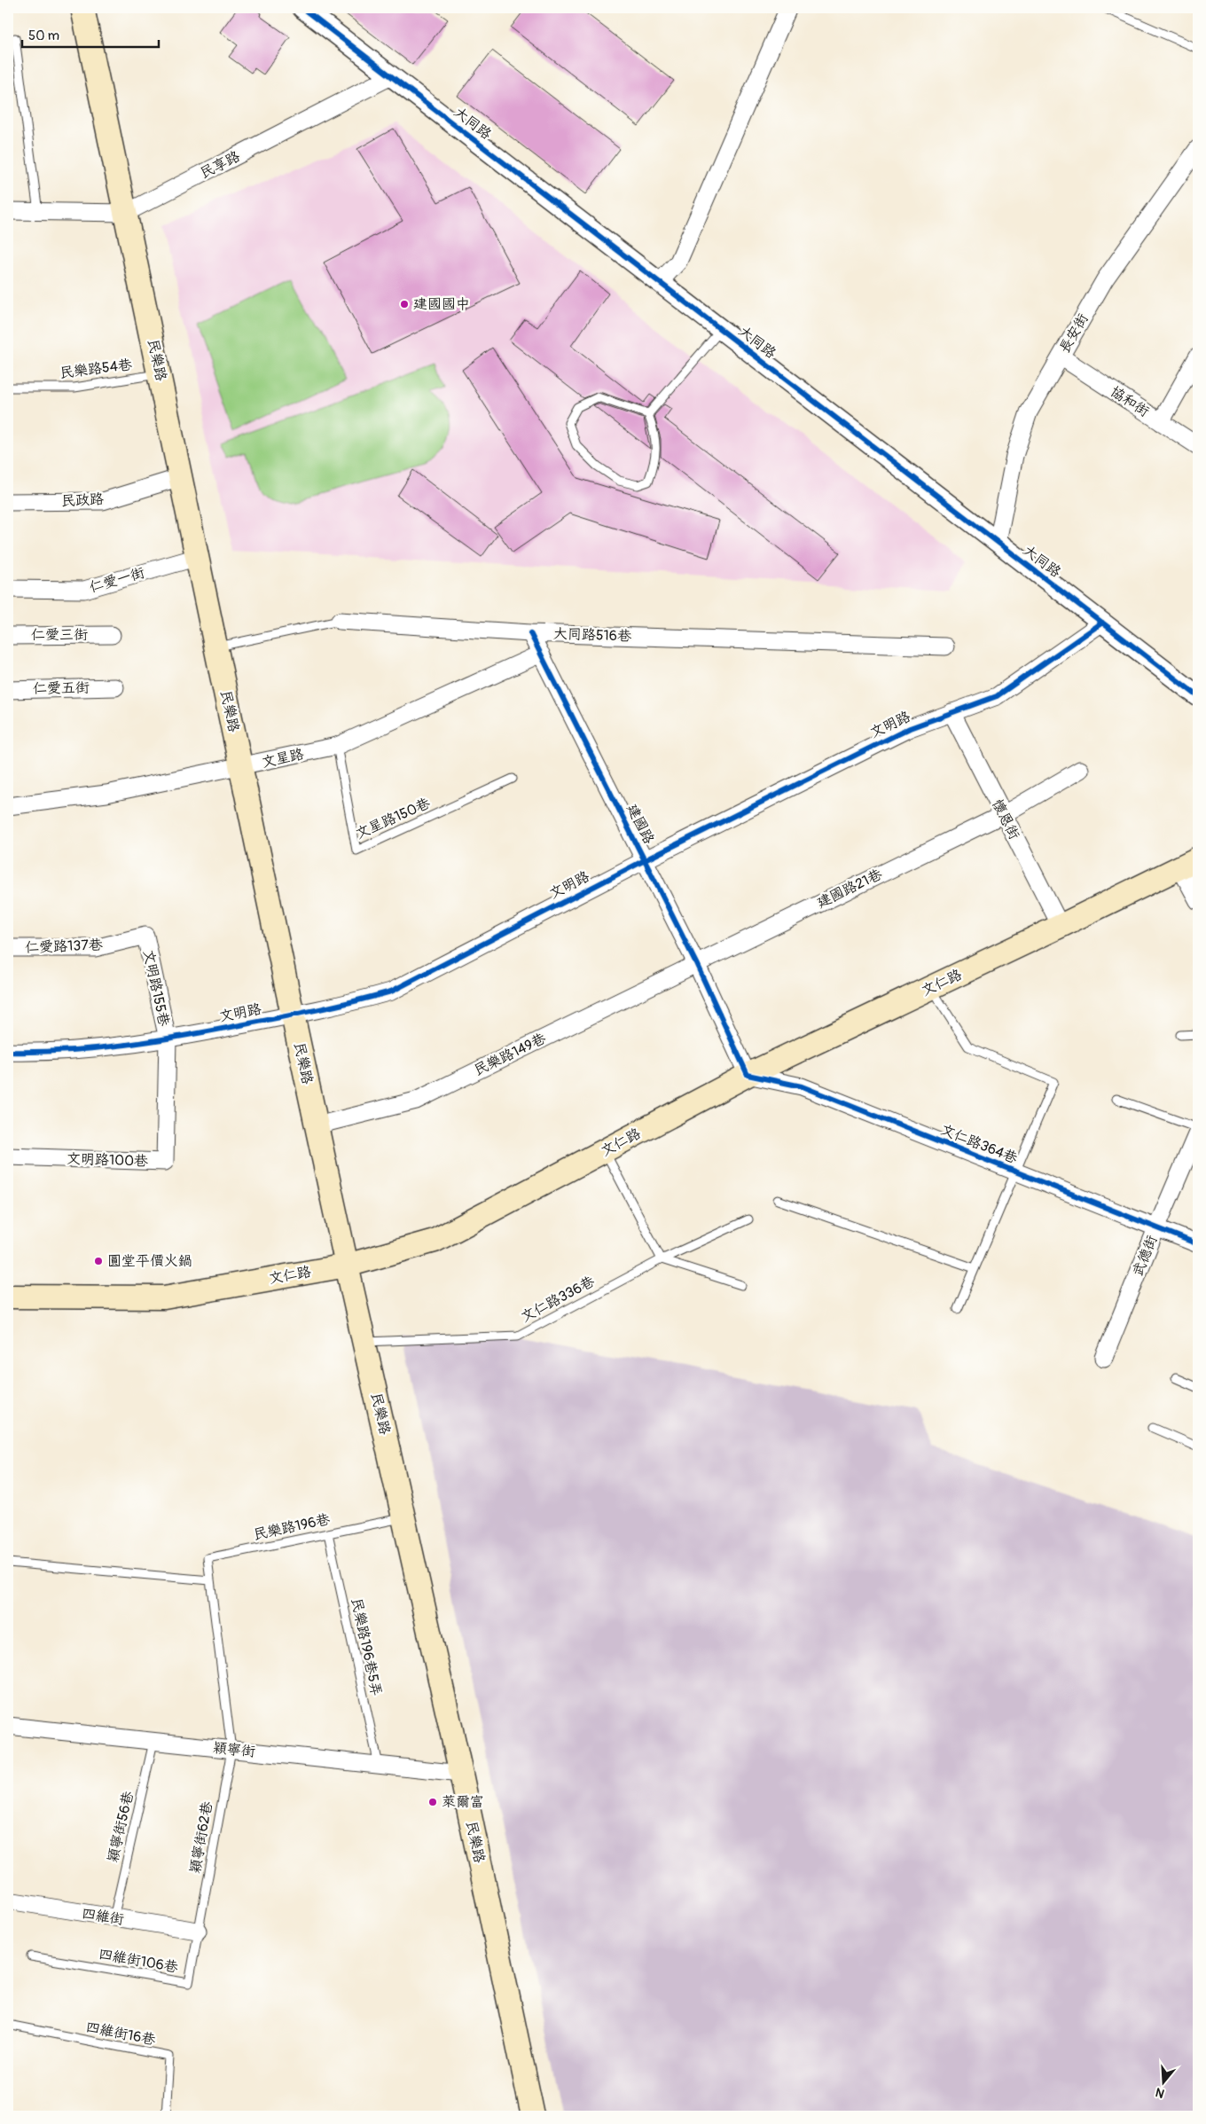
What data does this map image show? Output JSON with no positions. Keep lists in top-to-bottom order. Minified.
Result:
{"streets":{"main road":["民樂路","文仁路"],"street":["大同路","民享路","長安街","協和街","民政路","仁愛一街","仁愛三街","大同路516巷","仁愛五街","文明路","文星路","懷恩街","建國路","建國路21巷","仁愛路137巷","文明路155巷","民樂路149巷","文仁路364巷","文明路100巷","武德街","穎寧街","四維街"],"lane":["民樂路54巷","文星路150巷","文仁路336巷","民樂路196巷","民樂路196巷5弄","穎寧街56巷","穎寧街62巷","四維街106巷","四維街16巷"]},"crossings":[["大同路","民享路"],["大同路","長安街"],["大同路","文明路"],["民享路","民樂路"],["長安街","協和街"],["民樂路","民樂路54巷"],["民樂路","民政路"],["民樂路","仁愛一街"],["民樂路","大同路516巷"],["民樂路","文明路"],["民樂路","文星路"],["民樂路","文仁路"],["民樂路","民樂路149巷"],["民樂路","文仁路336巷"],["民樂路","民樂路196巷"],["民樂路","穎寧街"],["大同路516巷","建國路"],["文明路","懷恩街"],["文明路","建國路"],["文明路","文明路155巷"],["文明路","文明路100巷"],["文星路","文星路150巷"],["文星路","建國路"],["懷恩街","建國路21巷"],["懷恩街","文仁路"],["建國路","建國路21巷"],["建國路","文仁路"],["建國路","民樂路149巷"],["建國路","文仁路364巷"],["建國路21巷","民樂路149巷"],["仁愛路137巷","文明路155巷"],["文仁路","文仁路364巷"],["文明路155巷","文明路100巷"],["文仁路364巷","武德街"],["民樂路196巷","民樂路196巷5弄"],["民樂路196巷","穎寧街"],["民樂路196巷","穎寧街62巷"],["民樂路196巷5弄","穎寧街"],["穎寧街","穎寧街56巷"],["穎寧街","穎寧街62巷"],["穎寧街56巷","四維街"],["穎寧街62巷","四維街"],["穎寧街62巷","四維街106巷"],["四維街","四維街106巷"]],"places":["建國國中","圓堂平價火鍋","萊爾富"],"scale_bar":"50 m","north":"bottom"}
